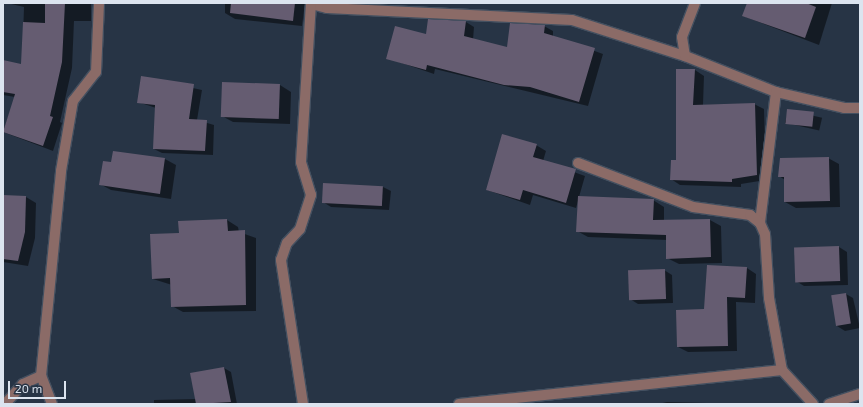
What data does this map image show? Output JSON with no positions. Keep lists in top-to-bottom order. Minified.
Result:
{"scale_bar":"20 m"}
